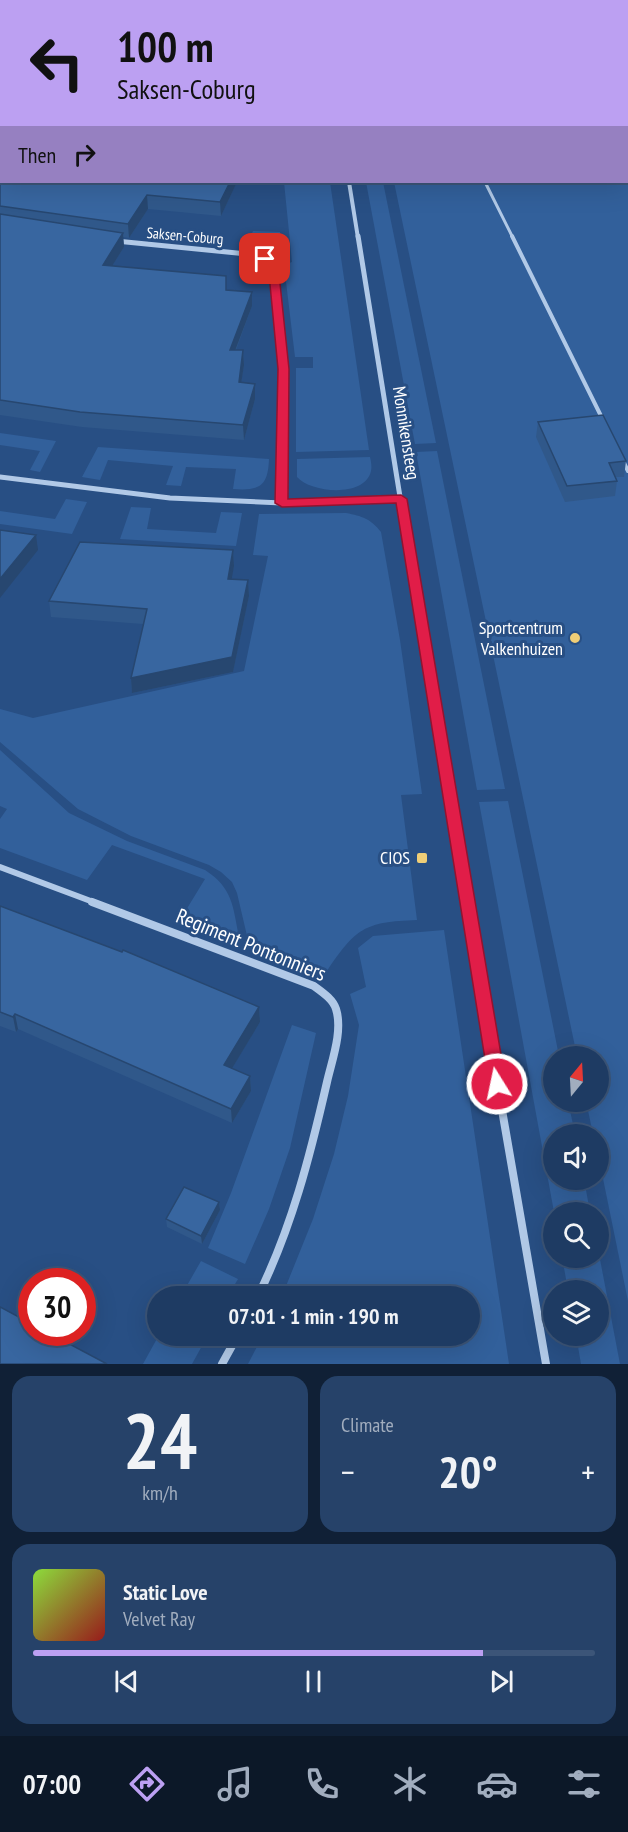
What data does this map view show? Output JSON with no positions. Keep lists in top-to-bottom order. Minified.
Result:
{"streets":{"street":["Saksen-Coburg","Monnikensteeg","Regiment Pontonniers"]},"places":{"other":["Sportcentrum Valkenhuizen"],"transit":["CIOS"]},"north":"top","page":{"turn":["100 m","Saksen-Coburg"],"then":"Then","limit":"30","trip":"07:01 · 1 min · 190 m","tile":[["24","km/h"],"Climate"],"heat":["−","20°","+"],"song":["Static Love","Velvet Ray"],"tabs":"07:00"}}
